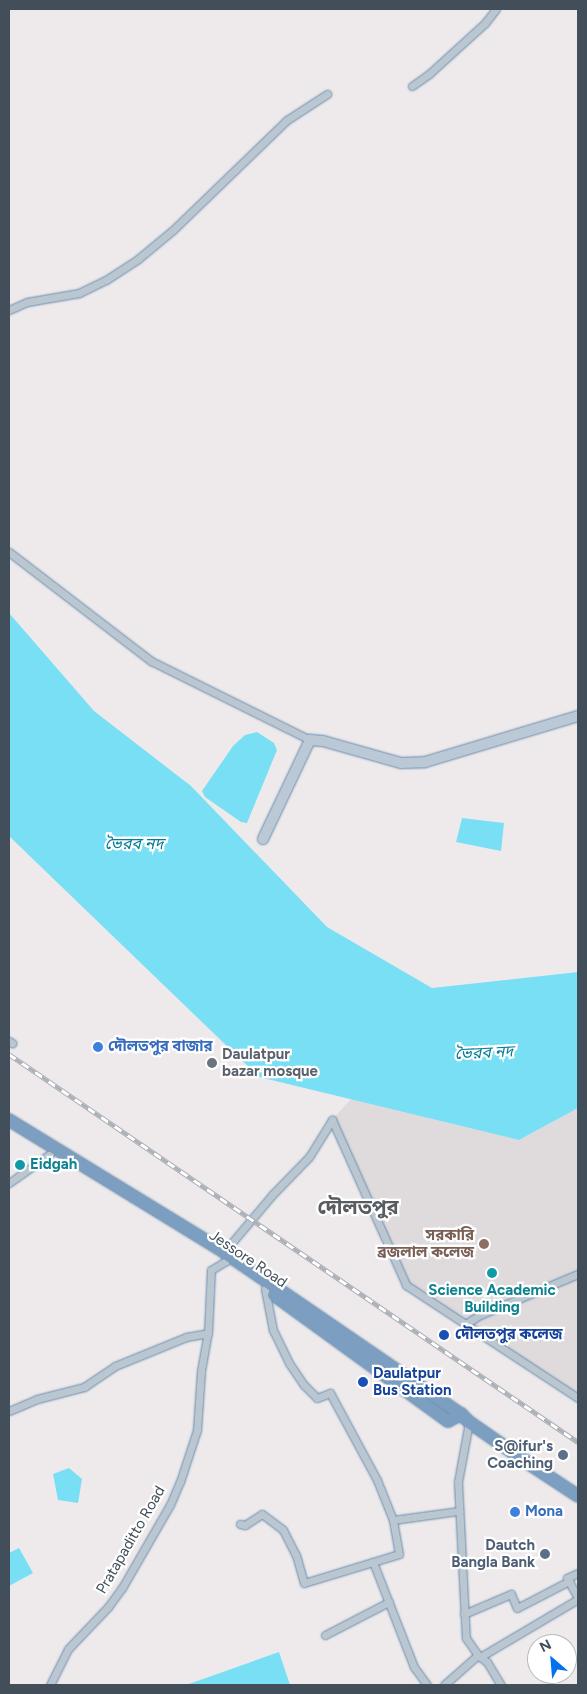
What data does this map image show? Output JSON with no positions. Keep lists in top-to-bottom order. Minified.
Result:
{"streets":{"highway":["Jessore Road"],"street":["Pratapaditto Road"]},"crossings":[["Jessore Road","Pratapaditto Road"]],"districts":["দৌলতপুর"],"water":["ভৈরব নদ"],"places":["দৌলতপুর বাজার","Daulatpur bazar mosque","Eidgah","সরকারি ব্রজলাল কলেজ","Science Academic Building","দৌলতপুর কলেজ","Daulatpur Bus Station","S@ifur's Coaching","Mona","Dautch Bangla Bank"],"north":"top left"}
